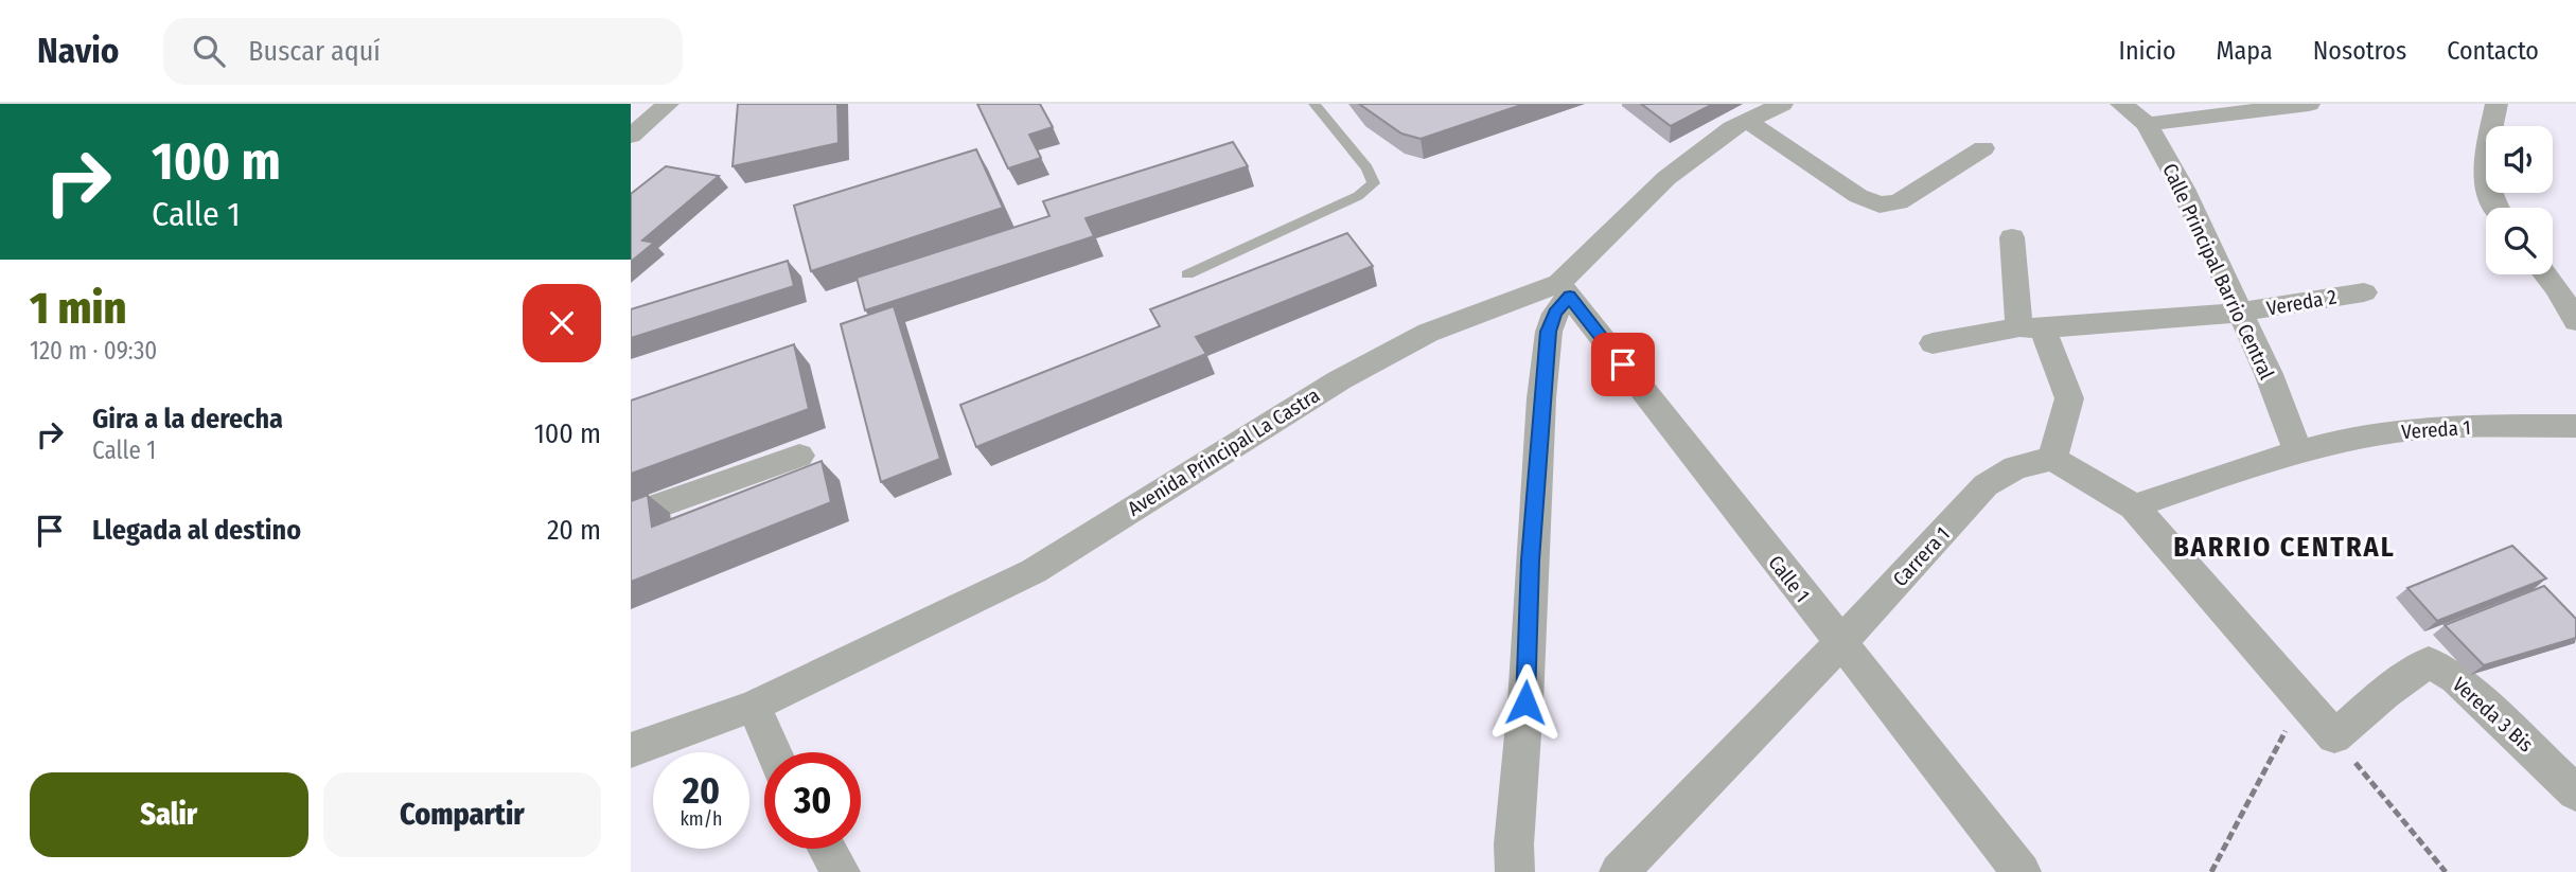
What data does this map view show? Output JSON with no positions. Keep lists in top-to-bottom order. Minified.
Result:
{"streets":{"street":["Calle Principal Barrio Central","Vereda 2","Vereda 1","Avenida Principal La Castra","Carrera 1","Calle 1","Vereda 3 Bis"]},"crossings":[["Calle Principal Barrio Central","Vereda 2"],["Calle Principal Barrio Central","Vereda 1"],["Avenida Principal La Castra","Calle 1"],["Carrera 1","Calle 1"]],"districts":["BARRIO CENTRAL"],"page":{"header":"Navio","search":"Buscar aquí","nav":["Inicio","Mapa","Nosotros","Contacto"],"turn":["100 m","Calle 1"],"heading":["1 min","120 m · 09:30"],"list":[{"name":"Gira a la derecha","note":"Calle 1","value":"100 m"},{"name":"Llegada al destino","value":"20 m"}],"speed":"20 km/h","limit":"30","buttons":["Salir","Compartir"]}}
